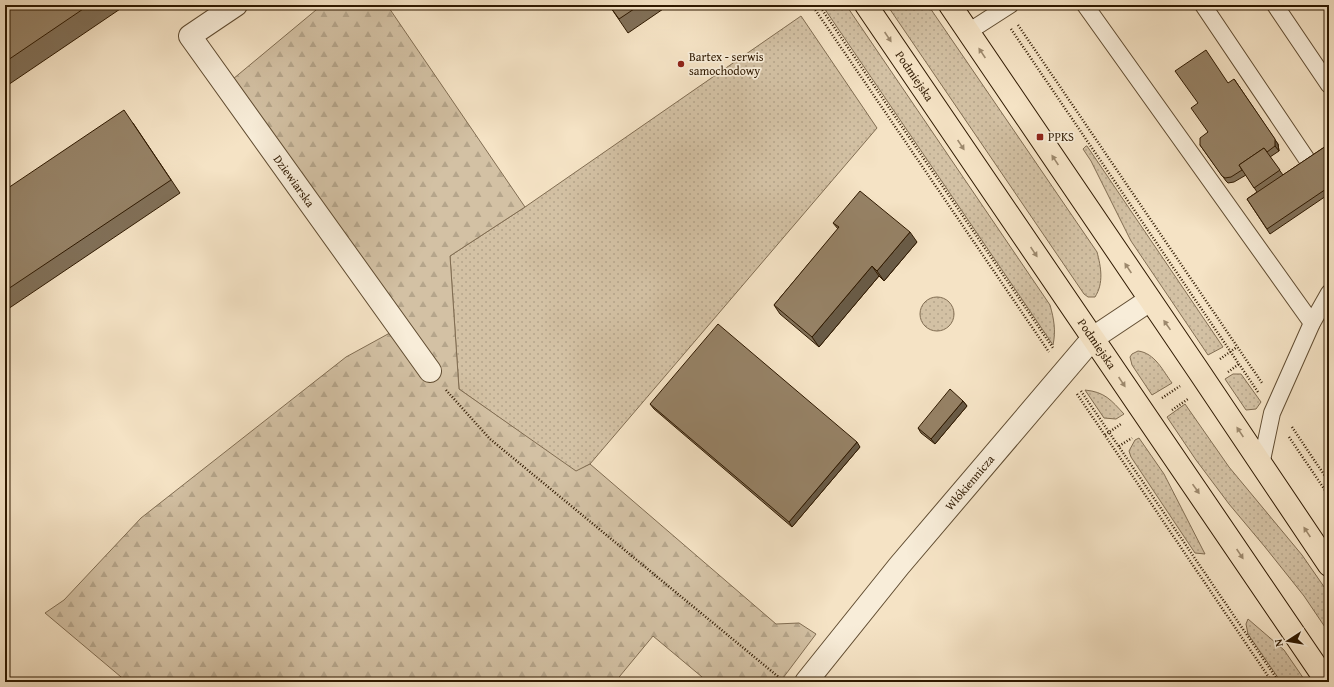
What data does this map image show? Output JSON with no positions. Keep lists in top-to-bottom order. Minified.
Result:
{"streets":{"main road":["Podmiejska"],"street":["Dziewiarska","Włókiennicza"]},"crossings":[["Podmiejska","Włókiennicza"]],"places":{"other":["Bartex - serwis samochodowy"],"transit":["PPKS"]},"north":"left"}
